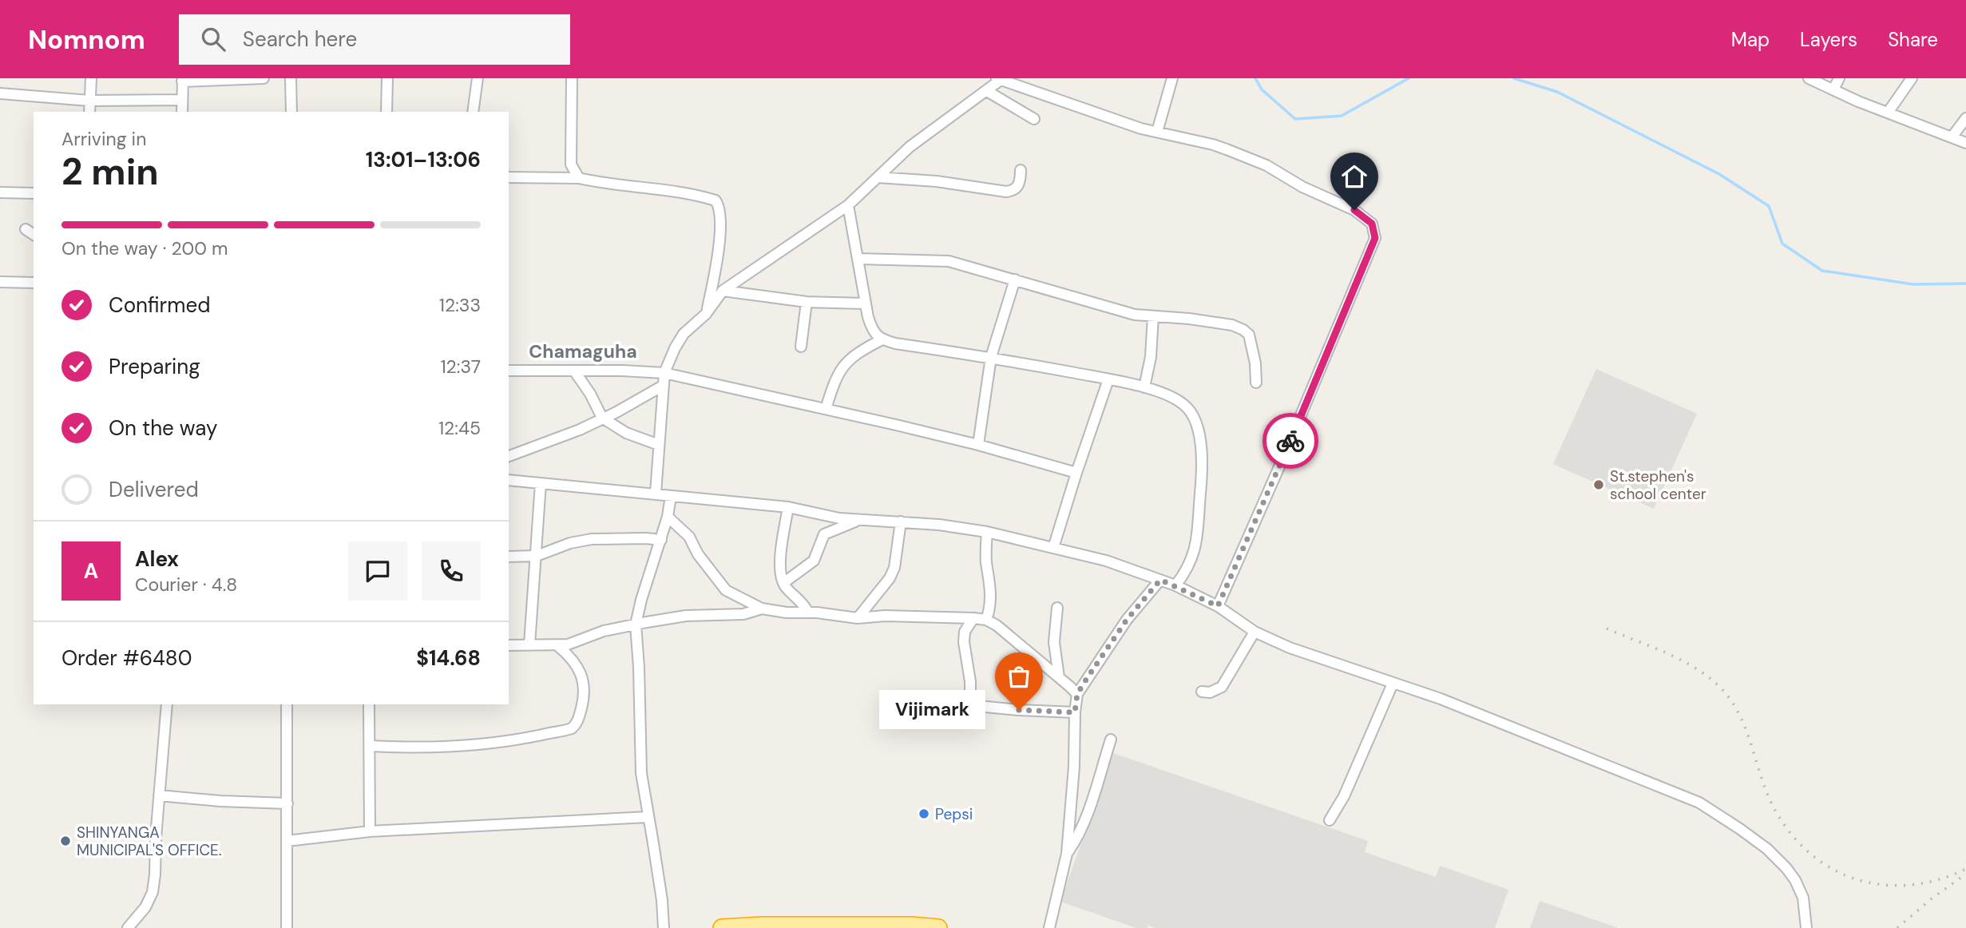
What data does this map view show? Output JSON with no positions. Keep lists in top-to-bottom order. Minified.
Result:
{"districts":["Chamaguha"],"places":["St.stephen's school center","Vijimark","Pepsi","SHINYANGA MUNICIPAL'S OFFICE."],"page":{"header":"Nomnom","search":"Search here","nav":["Map","Layers","Share"],"heading":["2 min","Arriving in","13:01–13:06"],"panel":["Alex","Courier · 4.8","Order #6480","$14.68"],"bar":"On the way · 200 m","list":[["Confirmed","12:33"],["Preparing","12:37"],["On the way","12:45"],"Delivered"],"round":"A","bubble":"Vijimark"}}
